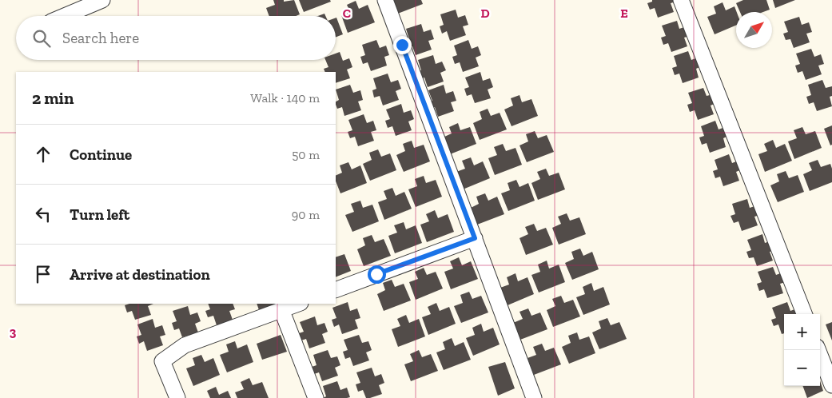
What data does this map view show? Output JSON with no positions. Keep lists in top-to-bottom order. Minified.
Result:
{"north":"top right","page":{"search":"Search here","heading":["2 min","Walk · 140 m"],"list":[["Continue","50 m"],["Turn left","90 m"],"Arrive at destination"],"map_buttons":["+","−"]},"grid":{"columns":["C","D","E"],"rows":["3"]}}
